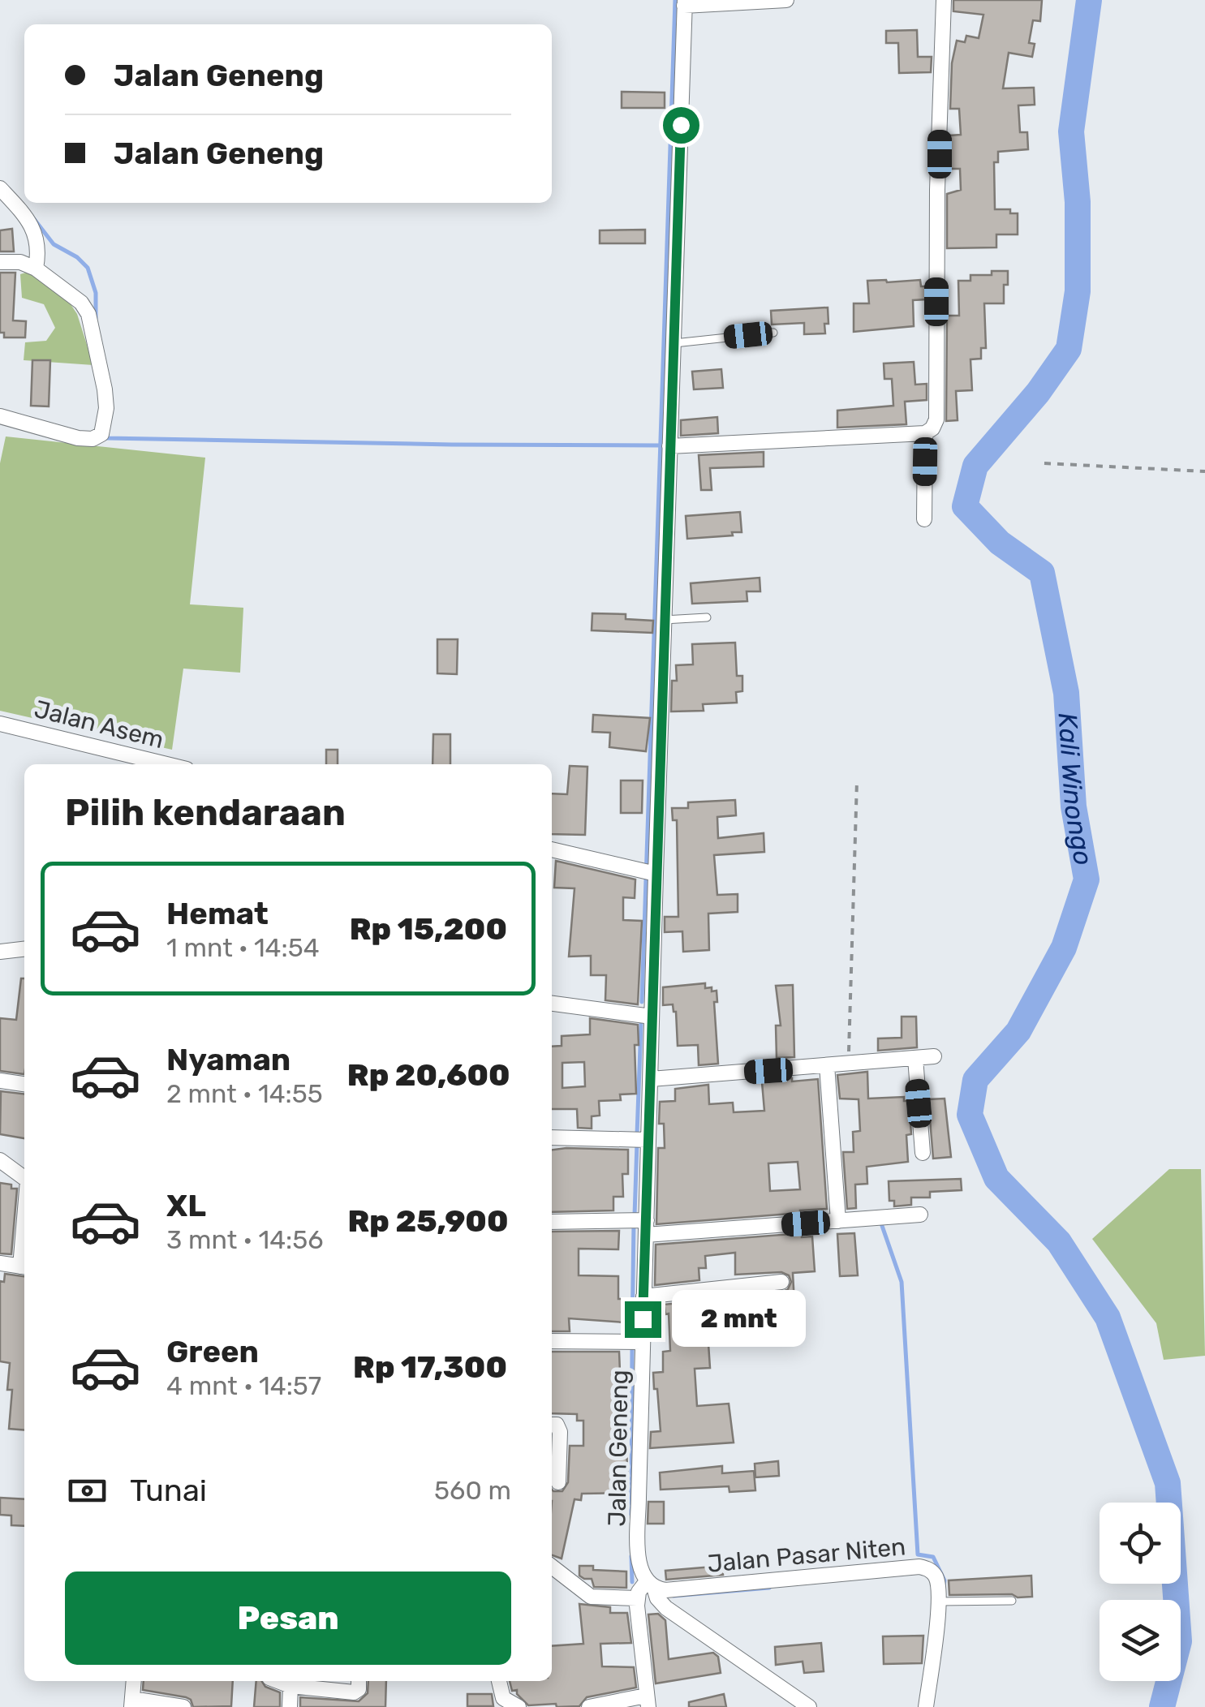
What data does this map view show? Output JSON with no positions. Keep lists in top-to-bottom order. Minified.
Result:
{"streets":{"street":["Jalan Asem","Jalan Geneng","Jalan Pasar Niten"]},"crossings":[["Jalan Geneng","Jalan Pasar Niten"]],"water":["Kali Winongo"],"page":{"banner":["Jalan Geneng","Jalan Geneng"],"heading":"Pilih kendaraan","list":[{"name":"Hemat","note":"1 mnt · 14:54","value":"Rp 15,200"},{"name":"Nyaman","note":"2 mnt · 14:55","value":"Rp 20,600"},{"name":"XL","note":"3 mnt · 14:56","value":"Rp 25,900"},{"name":"Green","note":"4 mnt · 14:57","value":"Rp 17,300"}],"bubble":"2 mnt","pay":["Tunai","560 m"],"buttons":"Pesan"}}
